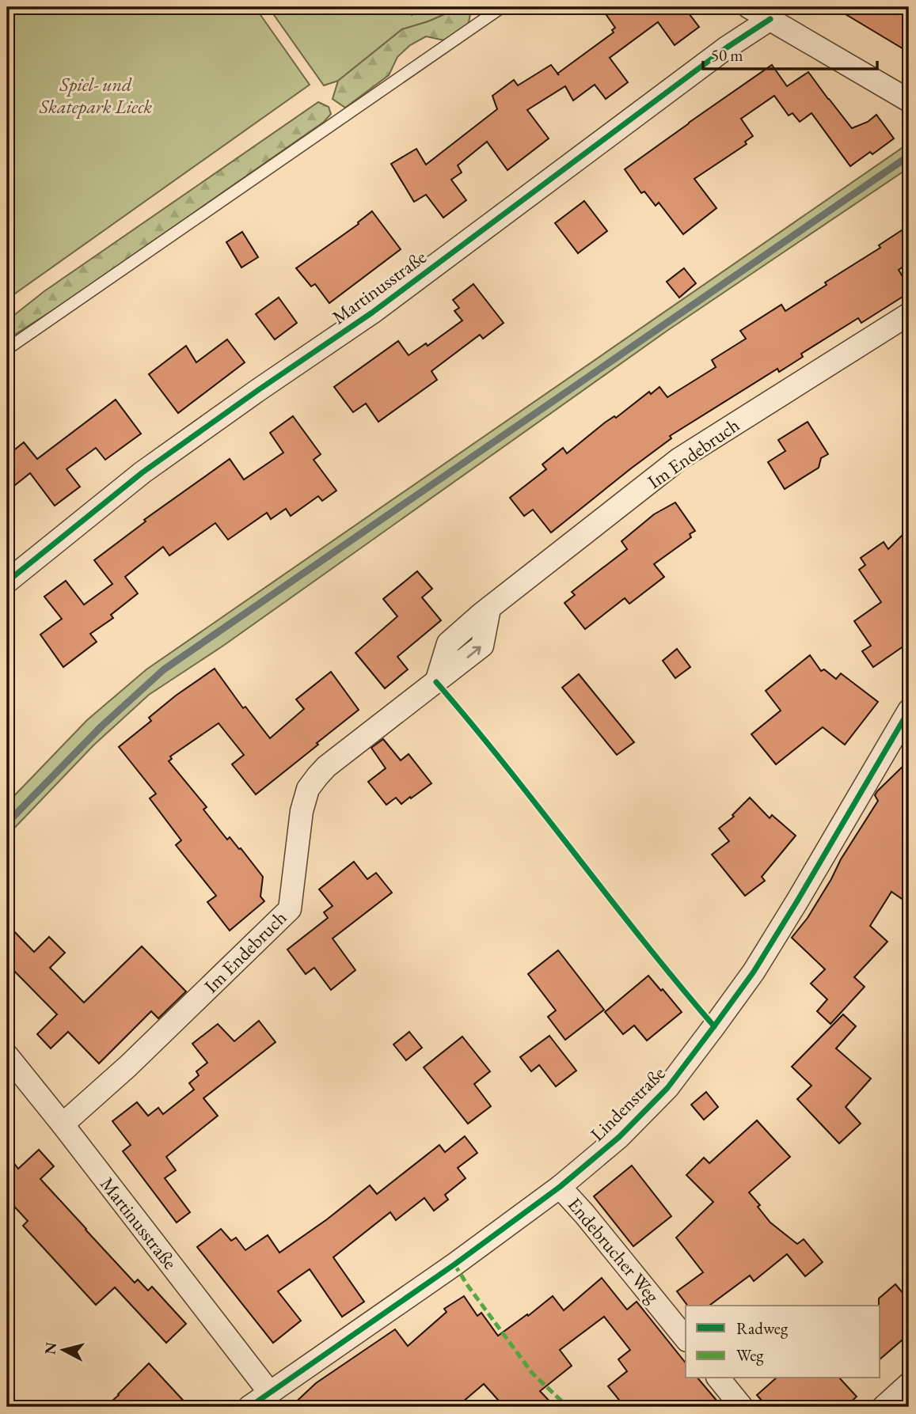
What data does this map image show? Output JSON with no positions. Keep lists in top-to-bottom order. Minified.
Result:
{"streets":{"street":["Martinusstraße","Im Endebruch","Lindenstraße","Endebrucher Weg"]},"crossings":[["Martinusstraße","Im Endebruch"],["Martinusstraße","Lindenstraße"],["Lindenstraße","Endebrucher Weg"]],"parks":["Spiel- und Skatepark Lieck"],"legend":["Radweg","Weg"],"scale_bar":"50 m","north":"left"}
